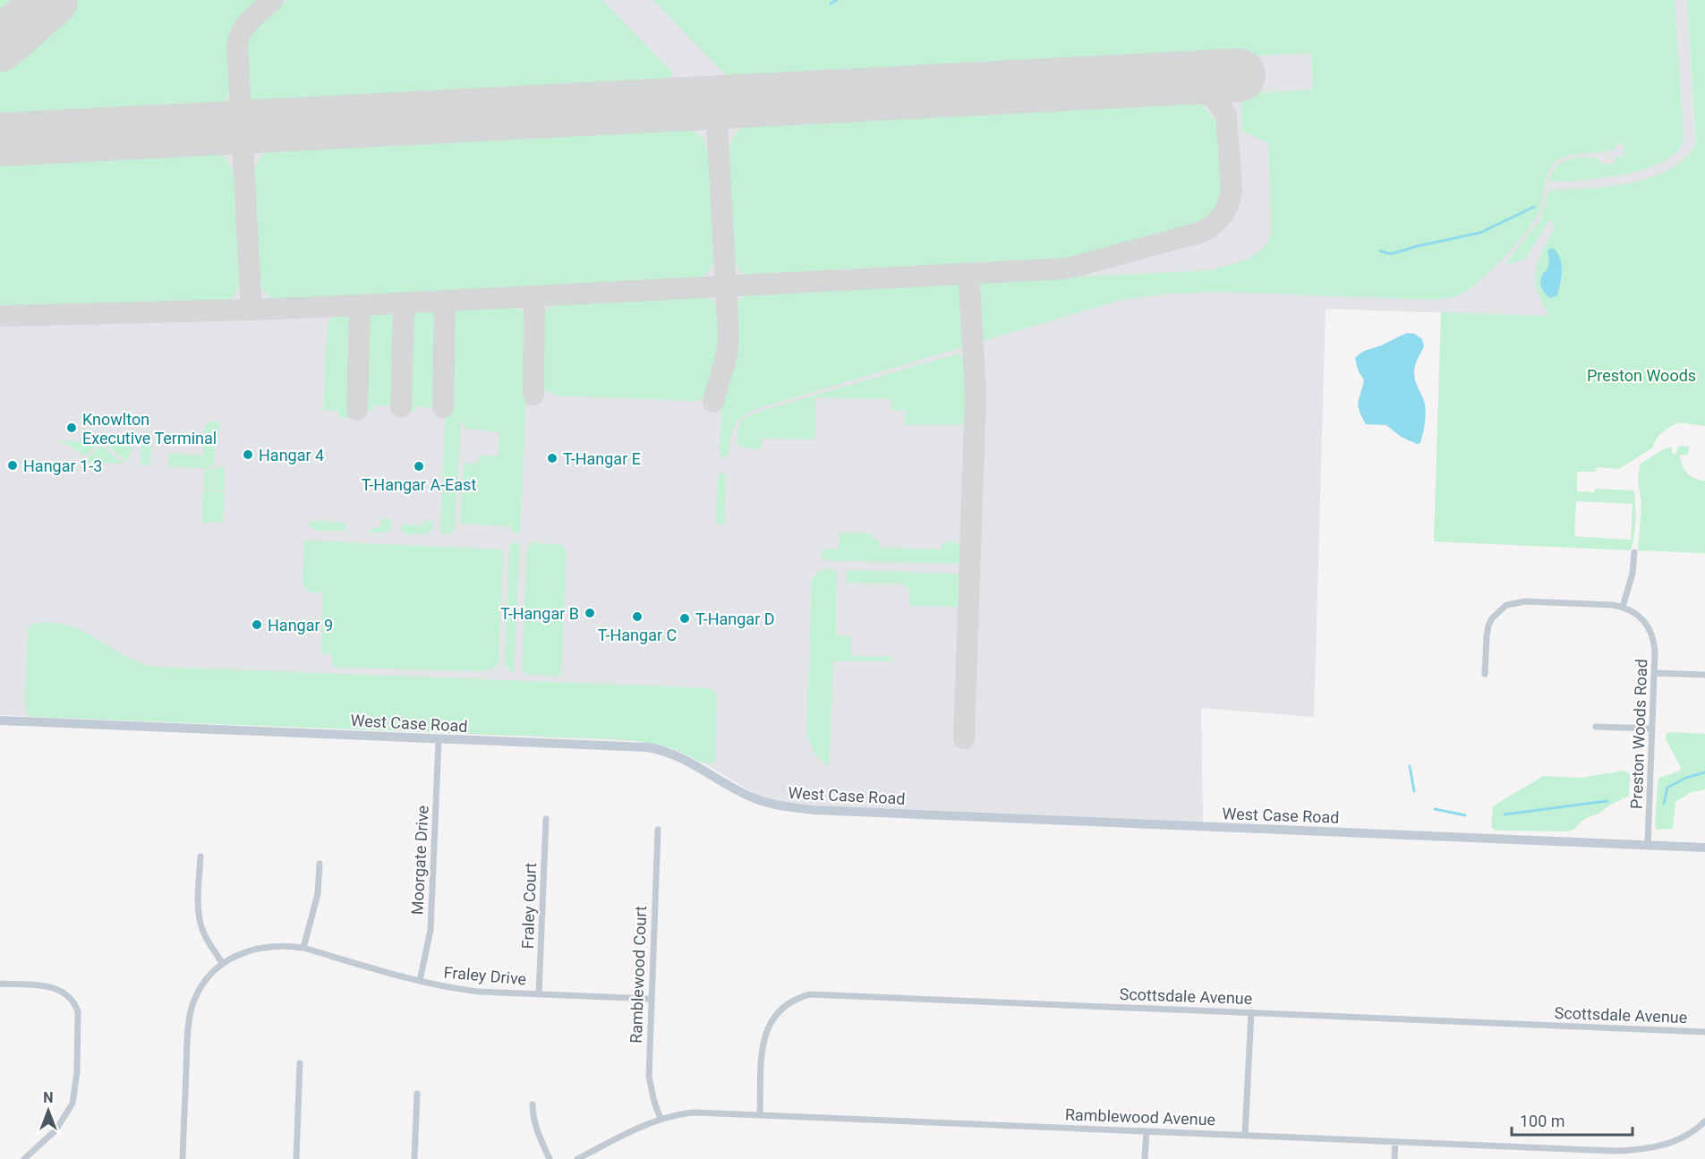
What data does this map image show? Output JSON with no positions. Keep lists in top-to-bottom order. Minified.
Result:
{"streets":{"main road":["West Case Road"],"street":["Preston Woods Road","Moorgate Drive","Fraley Court","Ramblewood Court","Fraley Drive","Scottsdale Avenue","Ramblewood Avenue"]},"crossings":[["West Case Road","Preston Woods Road"],["West Case Road","Moorgate Drive"],["Moorgate Drive","Fraley Drive"],["Fraley Court","Fraley Drive"],["Ramblewood Court","Fraley Drive"],["Ramblewood Court","Ramblewood Avenue"],["Scottsdale Avenue","Ramblewood Avenue"]],"parks":["Preston Woods"],"places":["Knowlton Executive Terminal","Hangar 4","T-Hangar E","Hangar 1-3","T-Hangar A-East","T-Hangar B","T-Hangar C","T-Hangar D","Hangar 9"],"scale_bar":"100 m","north":"top"}
